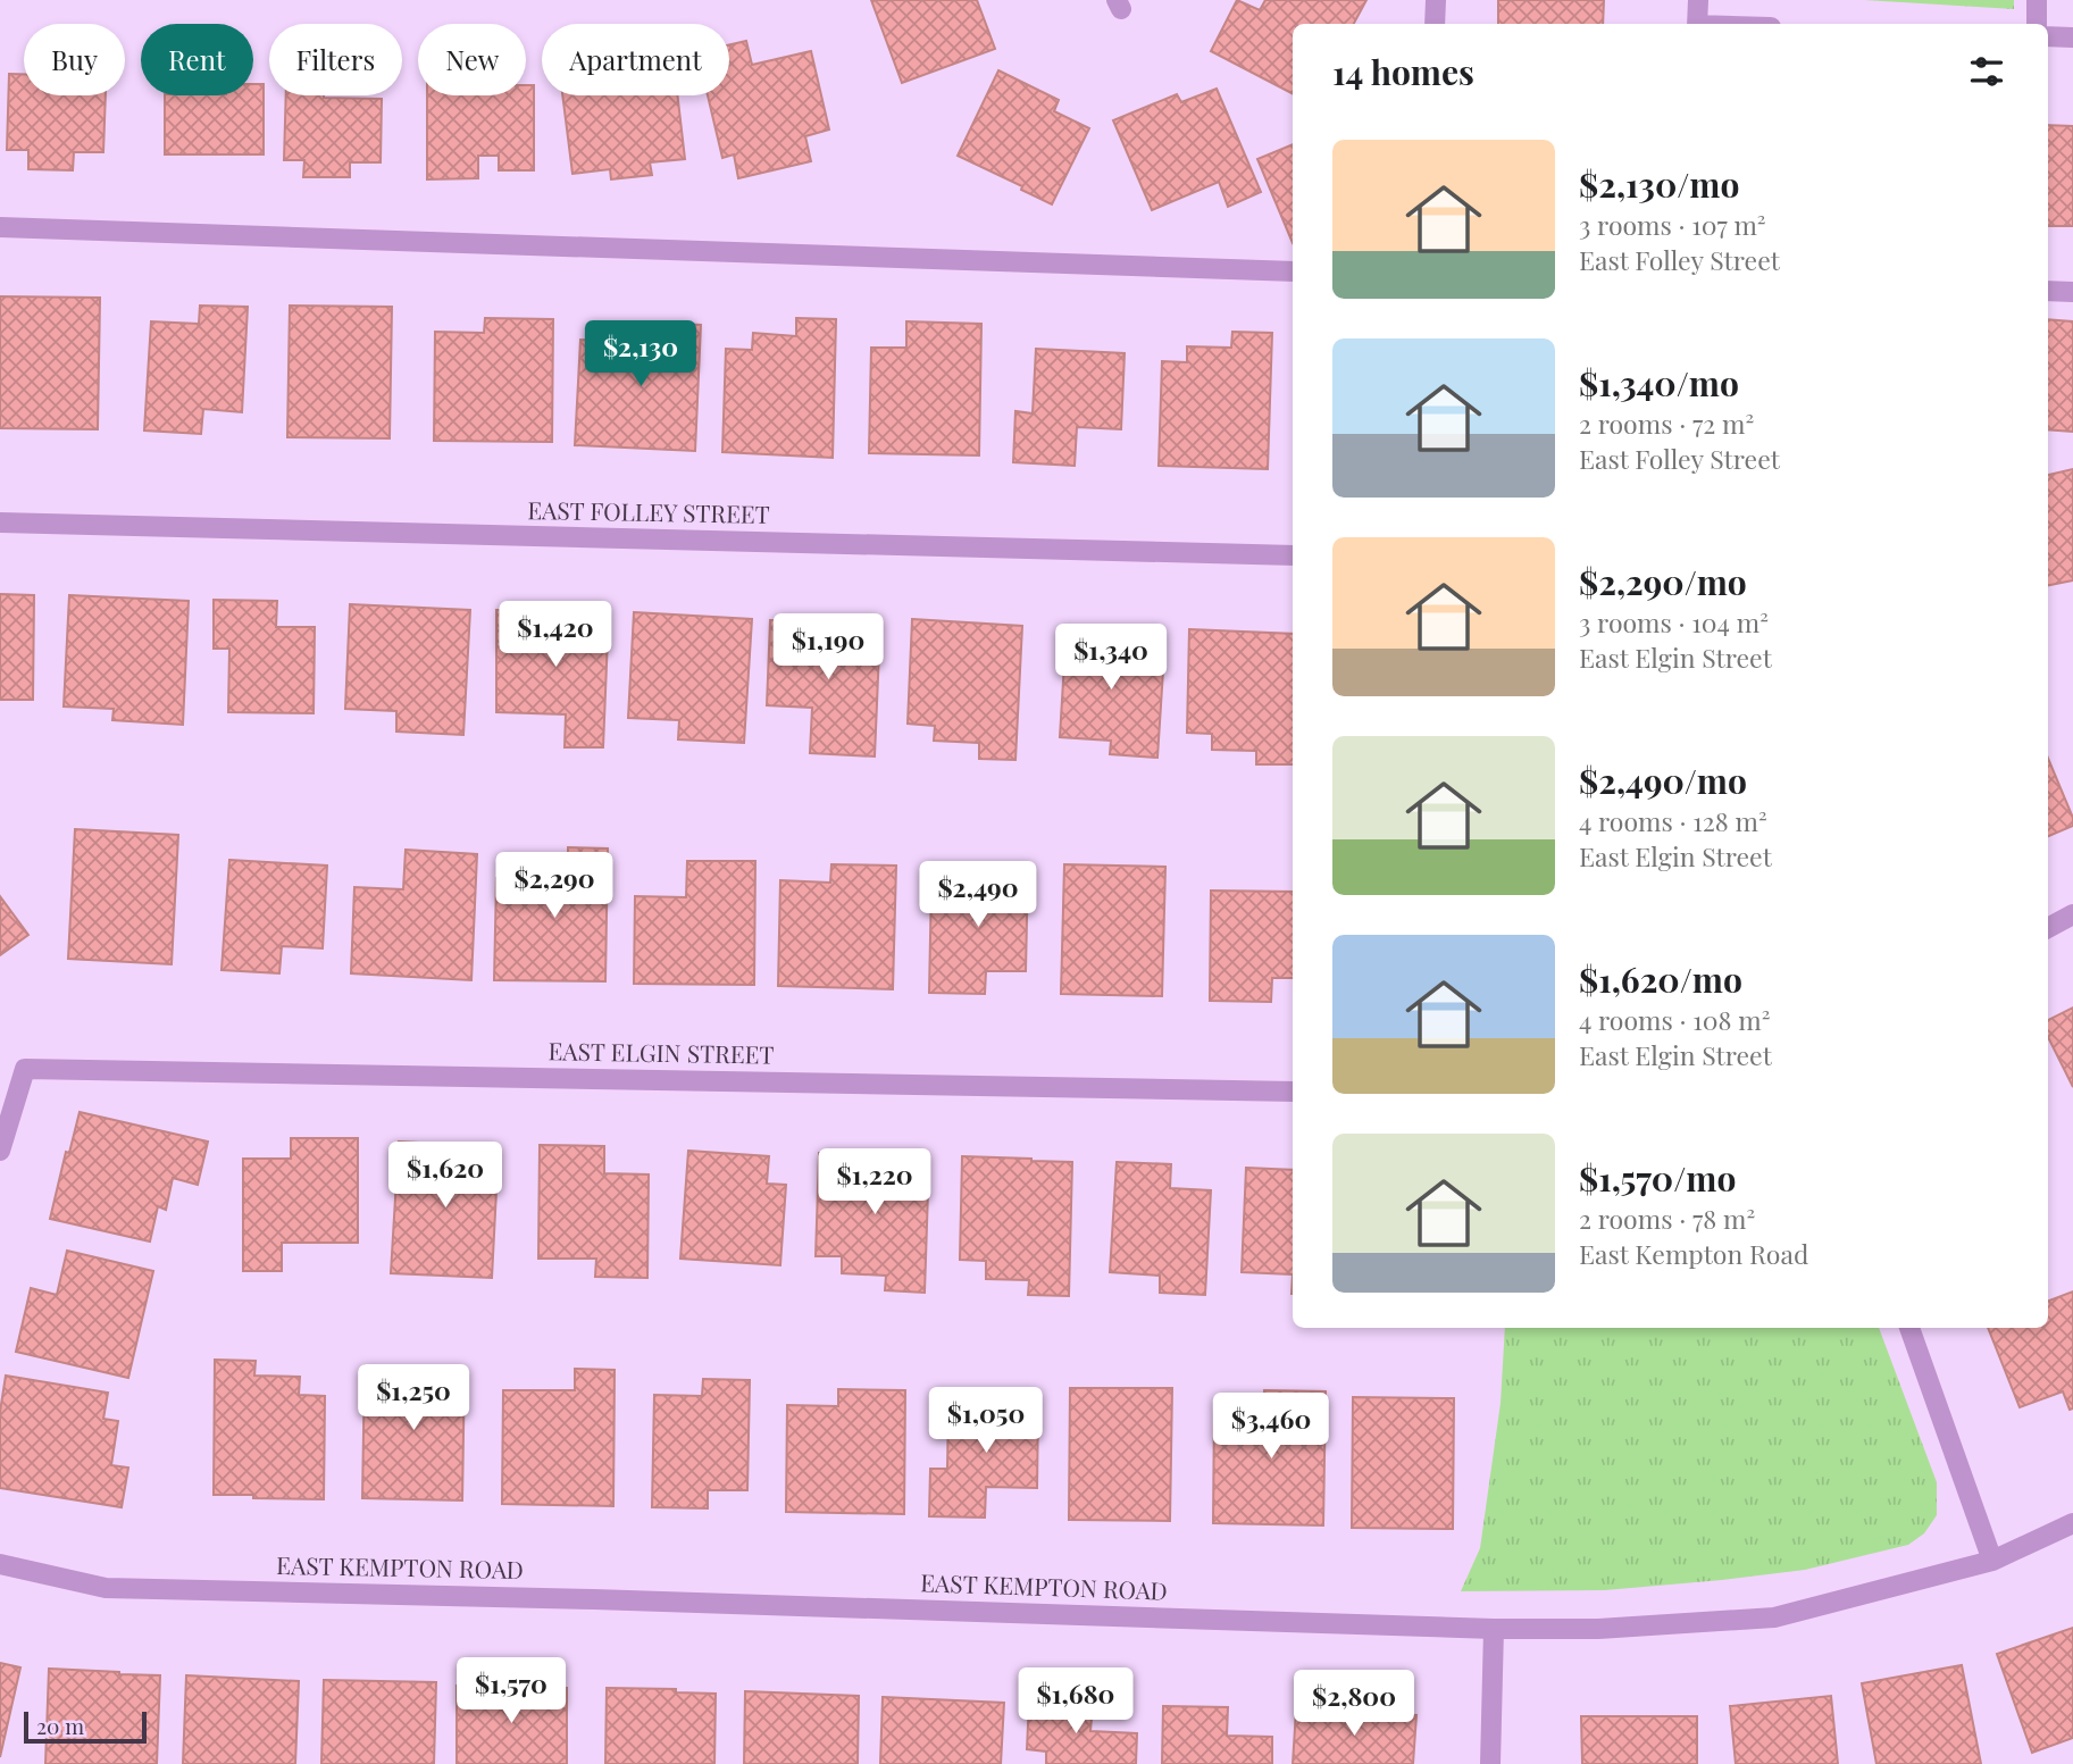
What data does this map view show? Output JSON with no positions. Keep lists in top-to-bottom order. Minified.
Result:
{"streets":{"street":["EAST FOLLEY STREET","EAST ELGIN STREET","EAST KEMPTON ROAD"]},"scale_bar":"20 m","page":{"chip":["Buy","Rent","Filters","New","Apartment"],"heading":"14 homes","list":[{"name":"$2,130/mo","note":"3 rooms · 107 m² · East Folley Street"},{"name":"$1,340/mo","note":"2 rooms · 72 m² · East Folley Street"},{"name":"$2,290/mo","note":"3 rooms · 104 m² · East Elgin Street"},{"name":"$2,490/mo","note":"4 rooms · 128 m² · East Elgin Street"},{"name":"$1,620/mo","note":"4 rooms · 108 m² · East Elgin Street"},{"name":"$1,570/mo","note":"2 rooms · 78 m² · East Kempton Road"}],"price":["$2,130","$1,420","$1,190","$1,340","$2,290","$2,490","$1,620","$1,220","$1,250","$1,050","$3,460","$1,570","$1,680","$2,800"],"scale":"20 m"}}
